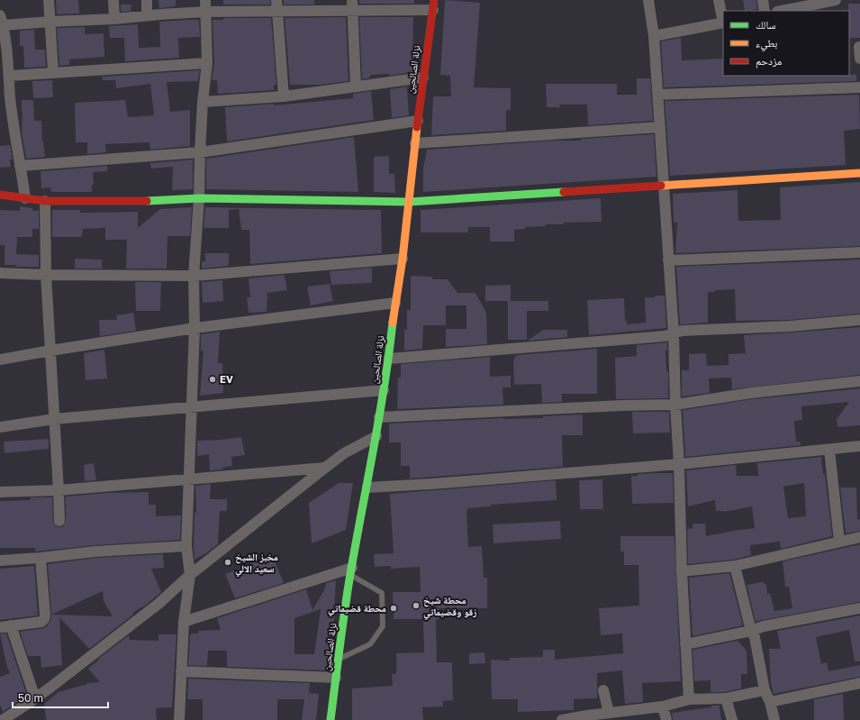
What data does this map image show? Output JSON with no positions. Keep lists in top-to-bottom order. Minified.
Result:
{"streets":{"street":["نزلة الصالحين"]},"places":["EV","مخبز الشيخ سعيد الالي","محطة شيخ زقو وقضيماتي","محطة قضيماتي"],"legend":["سالك","بطيء","مزدحم"],"scale_bar":"50 m"}
